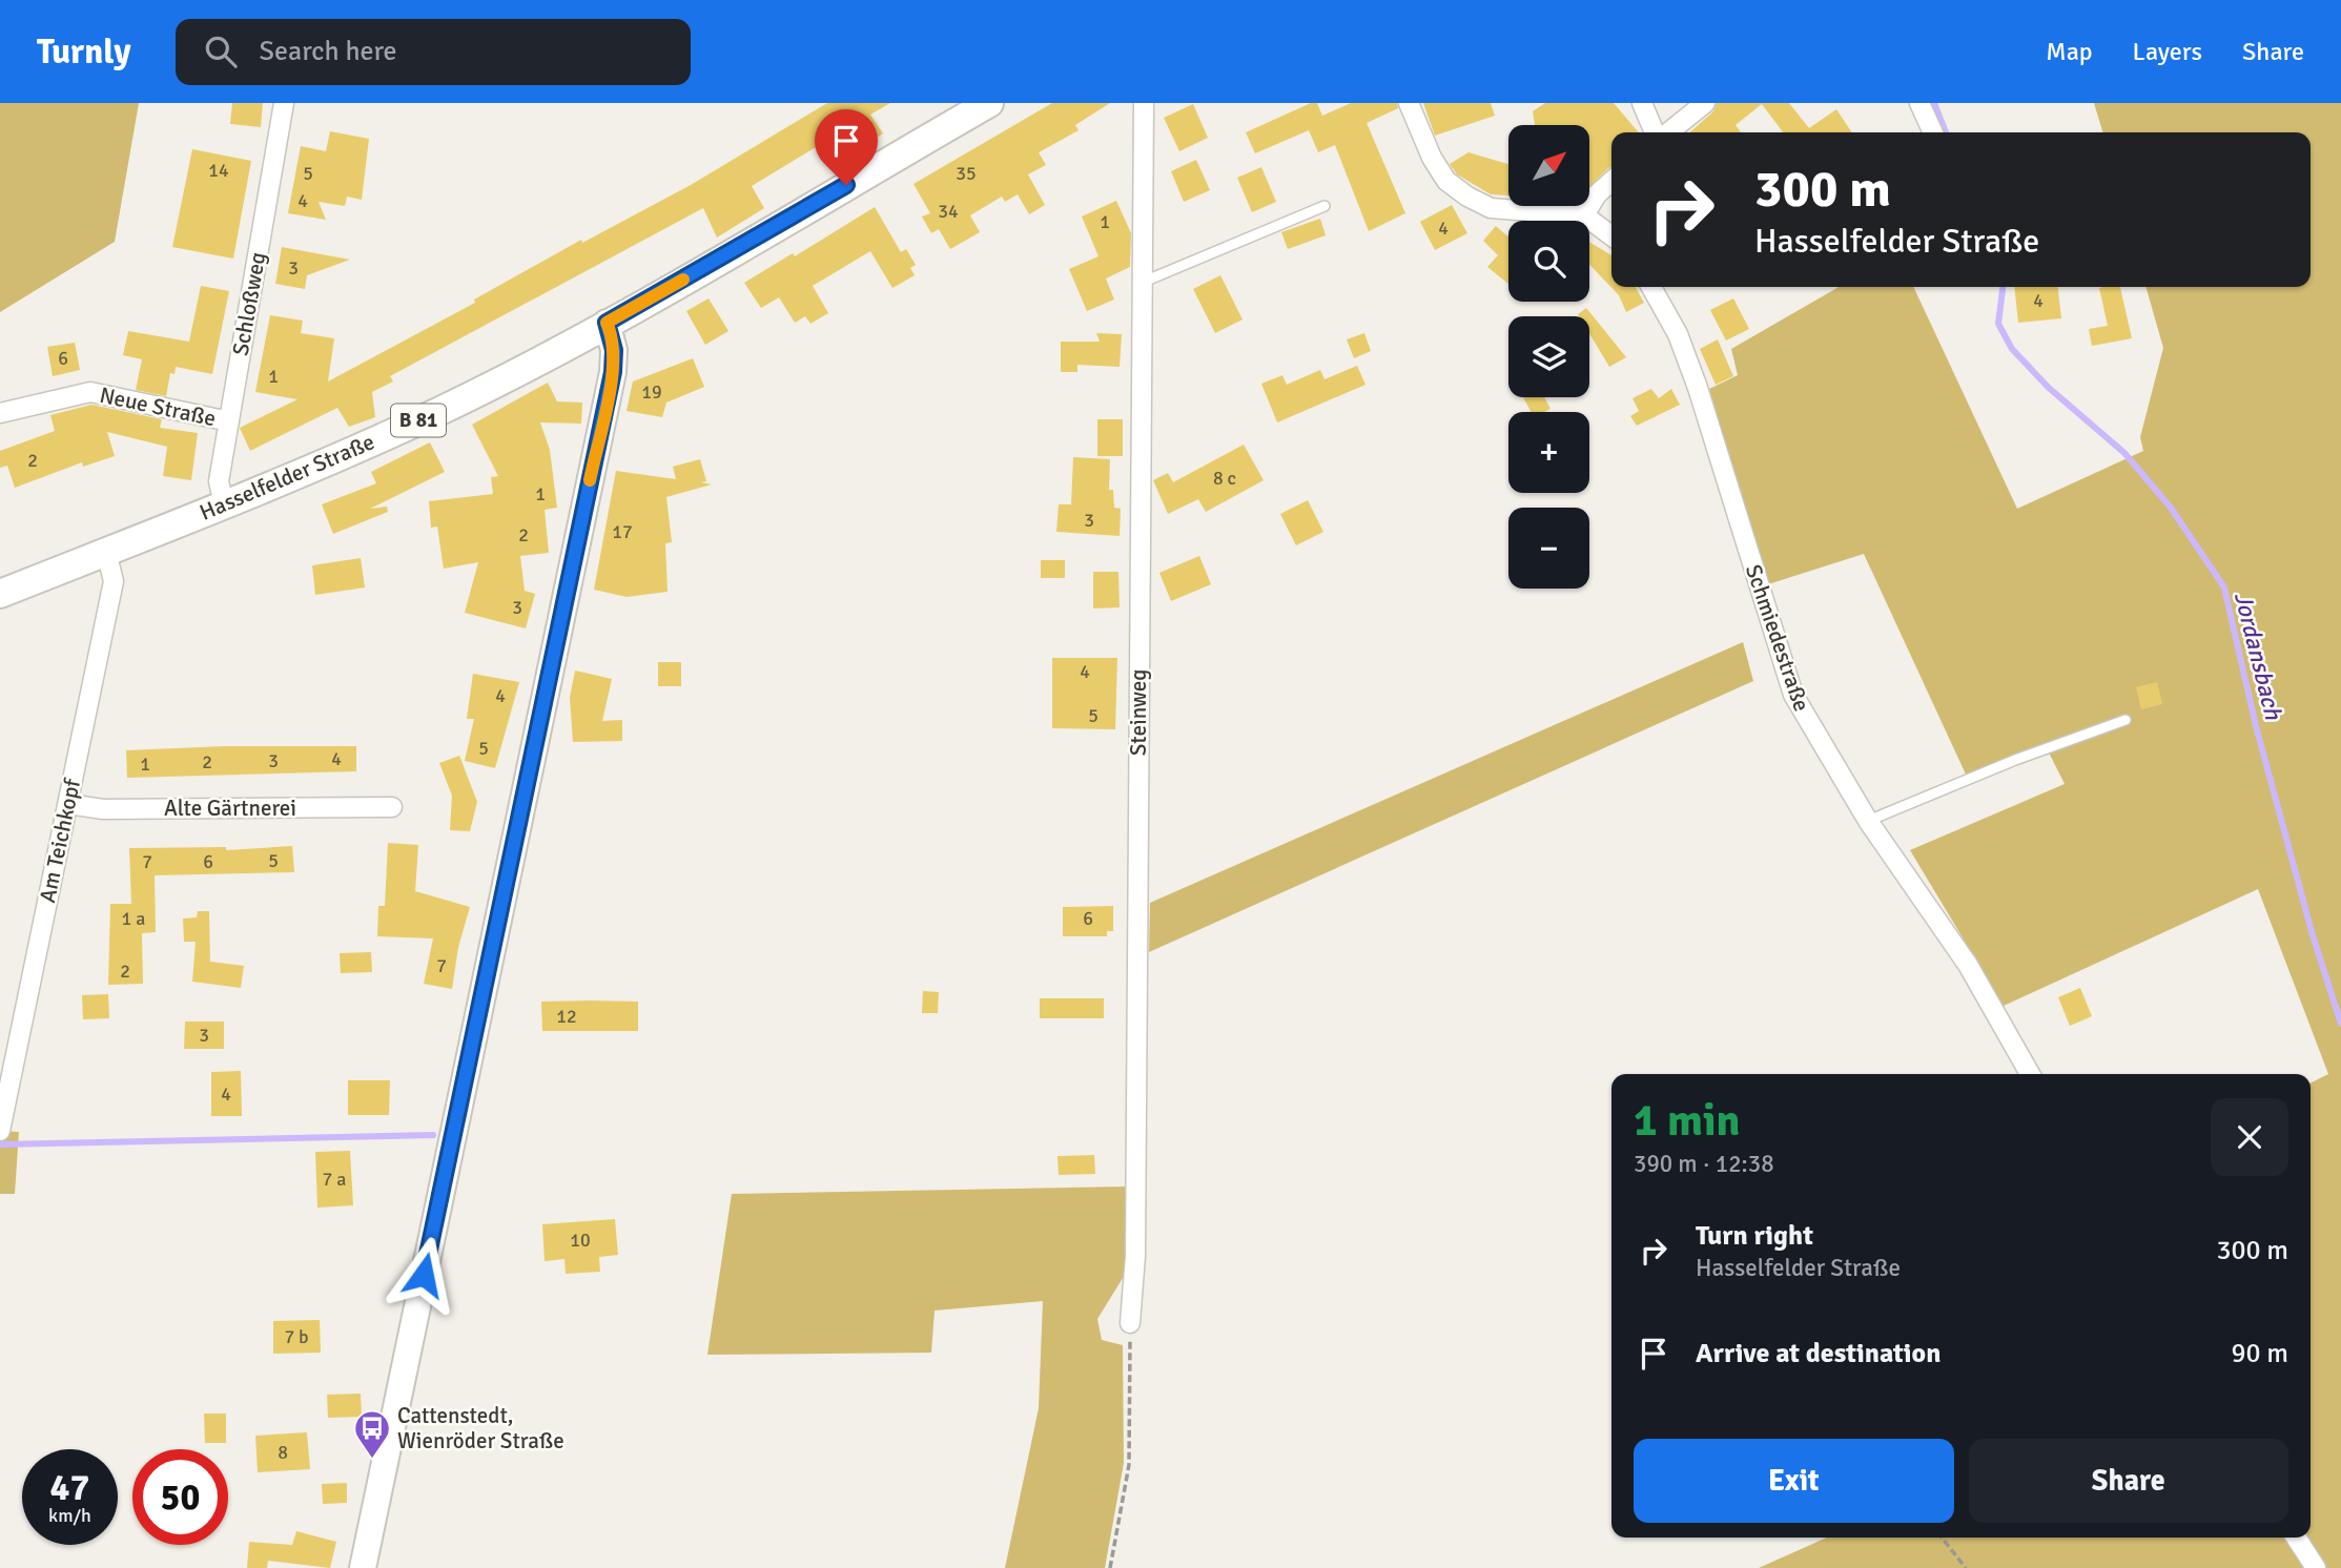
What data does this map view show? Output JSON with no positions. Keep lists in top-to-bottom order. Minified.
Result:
{"streets":{"main road":["B 81","Hasselfelder Straße"],"street":["Schloßweg","Neue Straße","Schmiedestraße","Steinweg","Alte Gärtnerei","Am Teichkopf"]},"crossings":[["Schloßweg","Neue Straße"],["Schloßweg","Hasselfelder Straße"],["Hasselfelder Straße","Am Teichkopf"],["Alte Gärtnerei","Am Teichkopf"]],"water":["Jordansbach"],"places":{"bus stop":["Cattenstedt, Wienröder Straße"]},"house_numbers":["14","5","35","4","34","1","4","3","4","6","1","19","2","8 c","1","3","17","2","3","4","4","5","5","4","3","2","1","5","7","6","1 a","6","7","2","12","3","4","7 a","10","7 b","8"],"north":"top right","page":{"header":"Turnly","search":"Search here","nav":["Map","Layers","Share"],"map_buttons":["+","−"],"turn":["300 m","Hasselfelder Straße"],"heading":["1 min","390 m · 12:38"],"list":[{"name":"Turn right","note":"Hasselfelder Straße","value":"300 m"},{"name":"Arrive at destination","value":"90 m"}],"buttons":["Exit","Share"],"speed":"47 km/h","limit":"50"}}
